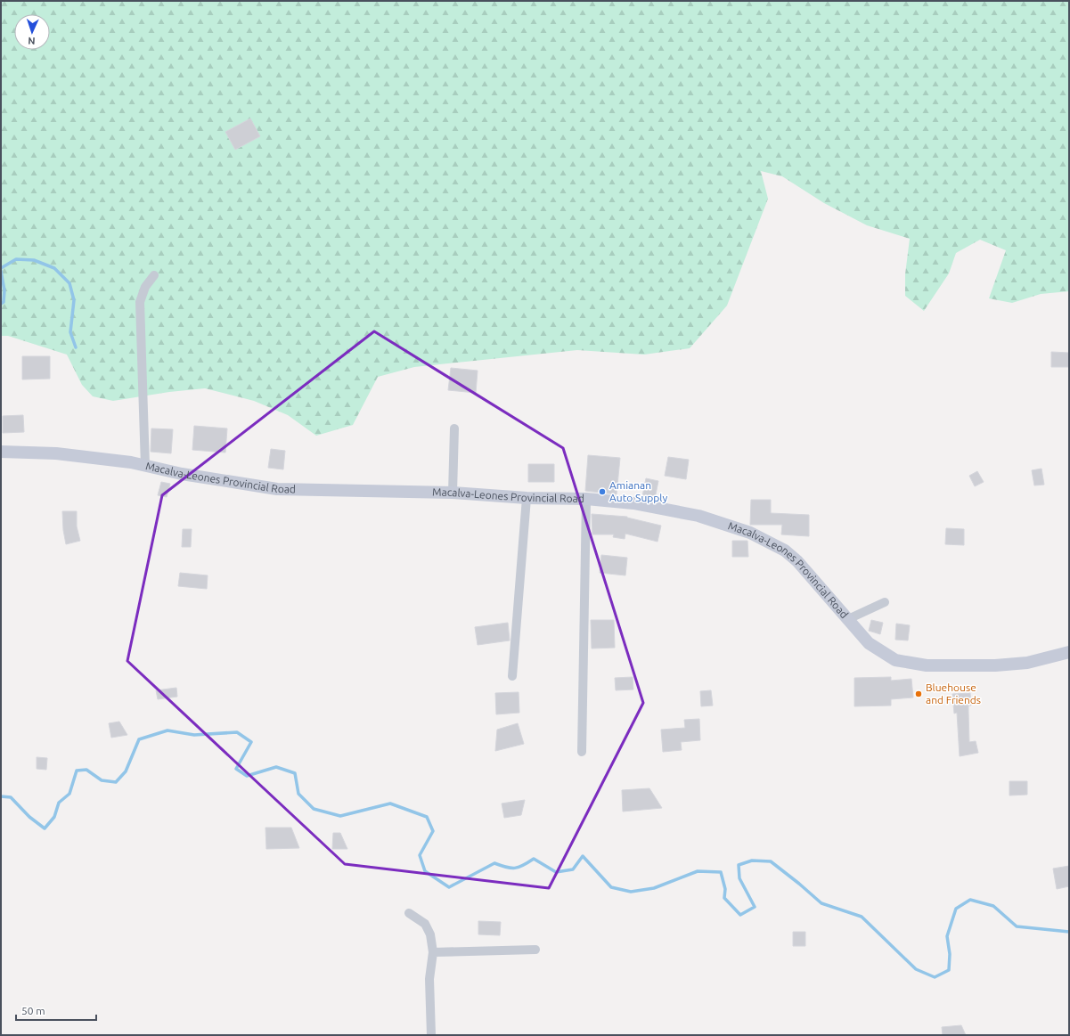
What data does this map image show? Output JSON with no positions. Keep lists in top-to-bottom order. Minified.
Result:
{"streets":{"street":["Macalva-Leones Provincial Road"]},"places":["Amianan Auto Supply","Bluehouse and Friends"],"scale_bar":"50 m","north":"bottom"}
